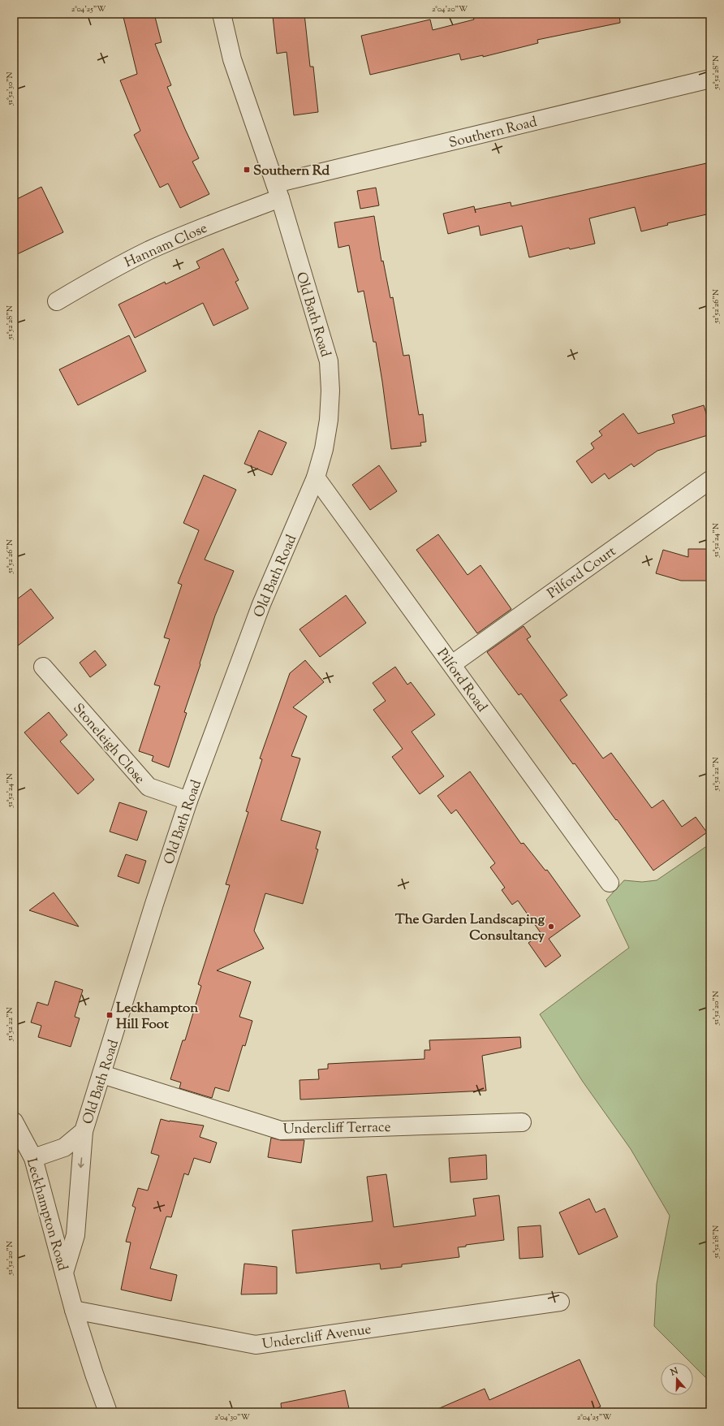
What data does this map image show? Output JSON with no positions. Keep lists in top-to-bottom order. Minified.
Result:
{"streets":{"street":["Southern Road","Hannam Close","Old Bath Road","Pilford Court","Pilford Road","Stoneleigh Close","Undercliff Terrace","Leckhampton Road","Undercliff Avenue"]},"crossings":[["Southern Road","Hannam Close"],["Southern Road","Old Bath Road"],["Hannam Close","Old Bath Road"],["Old Bath Road","Pilford Road"],["Old Bath Road","Stoneleigh Close"],["Old Bath Road","Undercliff Terrace"],["Old Bath Road","Leckhampton Road"],["Pilford Court","Pilford Road"],["Leckhampton Road","Undercliff Avenue"]],"places":{"transit":["Southern Rd","Leckhampton Hill Foot"],"other":["The Garden Landscaping Consultancy"]},"north":"top","coordinates":["2°04'25\"W","2°04'20\"W","51°52'28\"N","51°52'30\"N","51°52'26\"N","51°52'24\"N","51°52'22\"N","51°52'20\"N","51°52'18\"N","2°04'30\"W"]}
